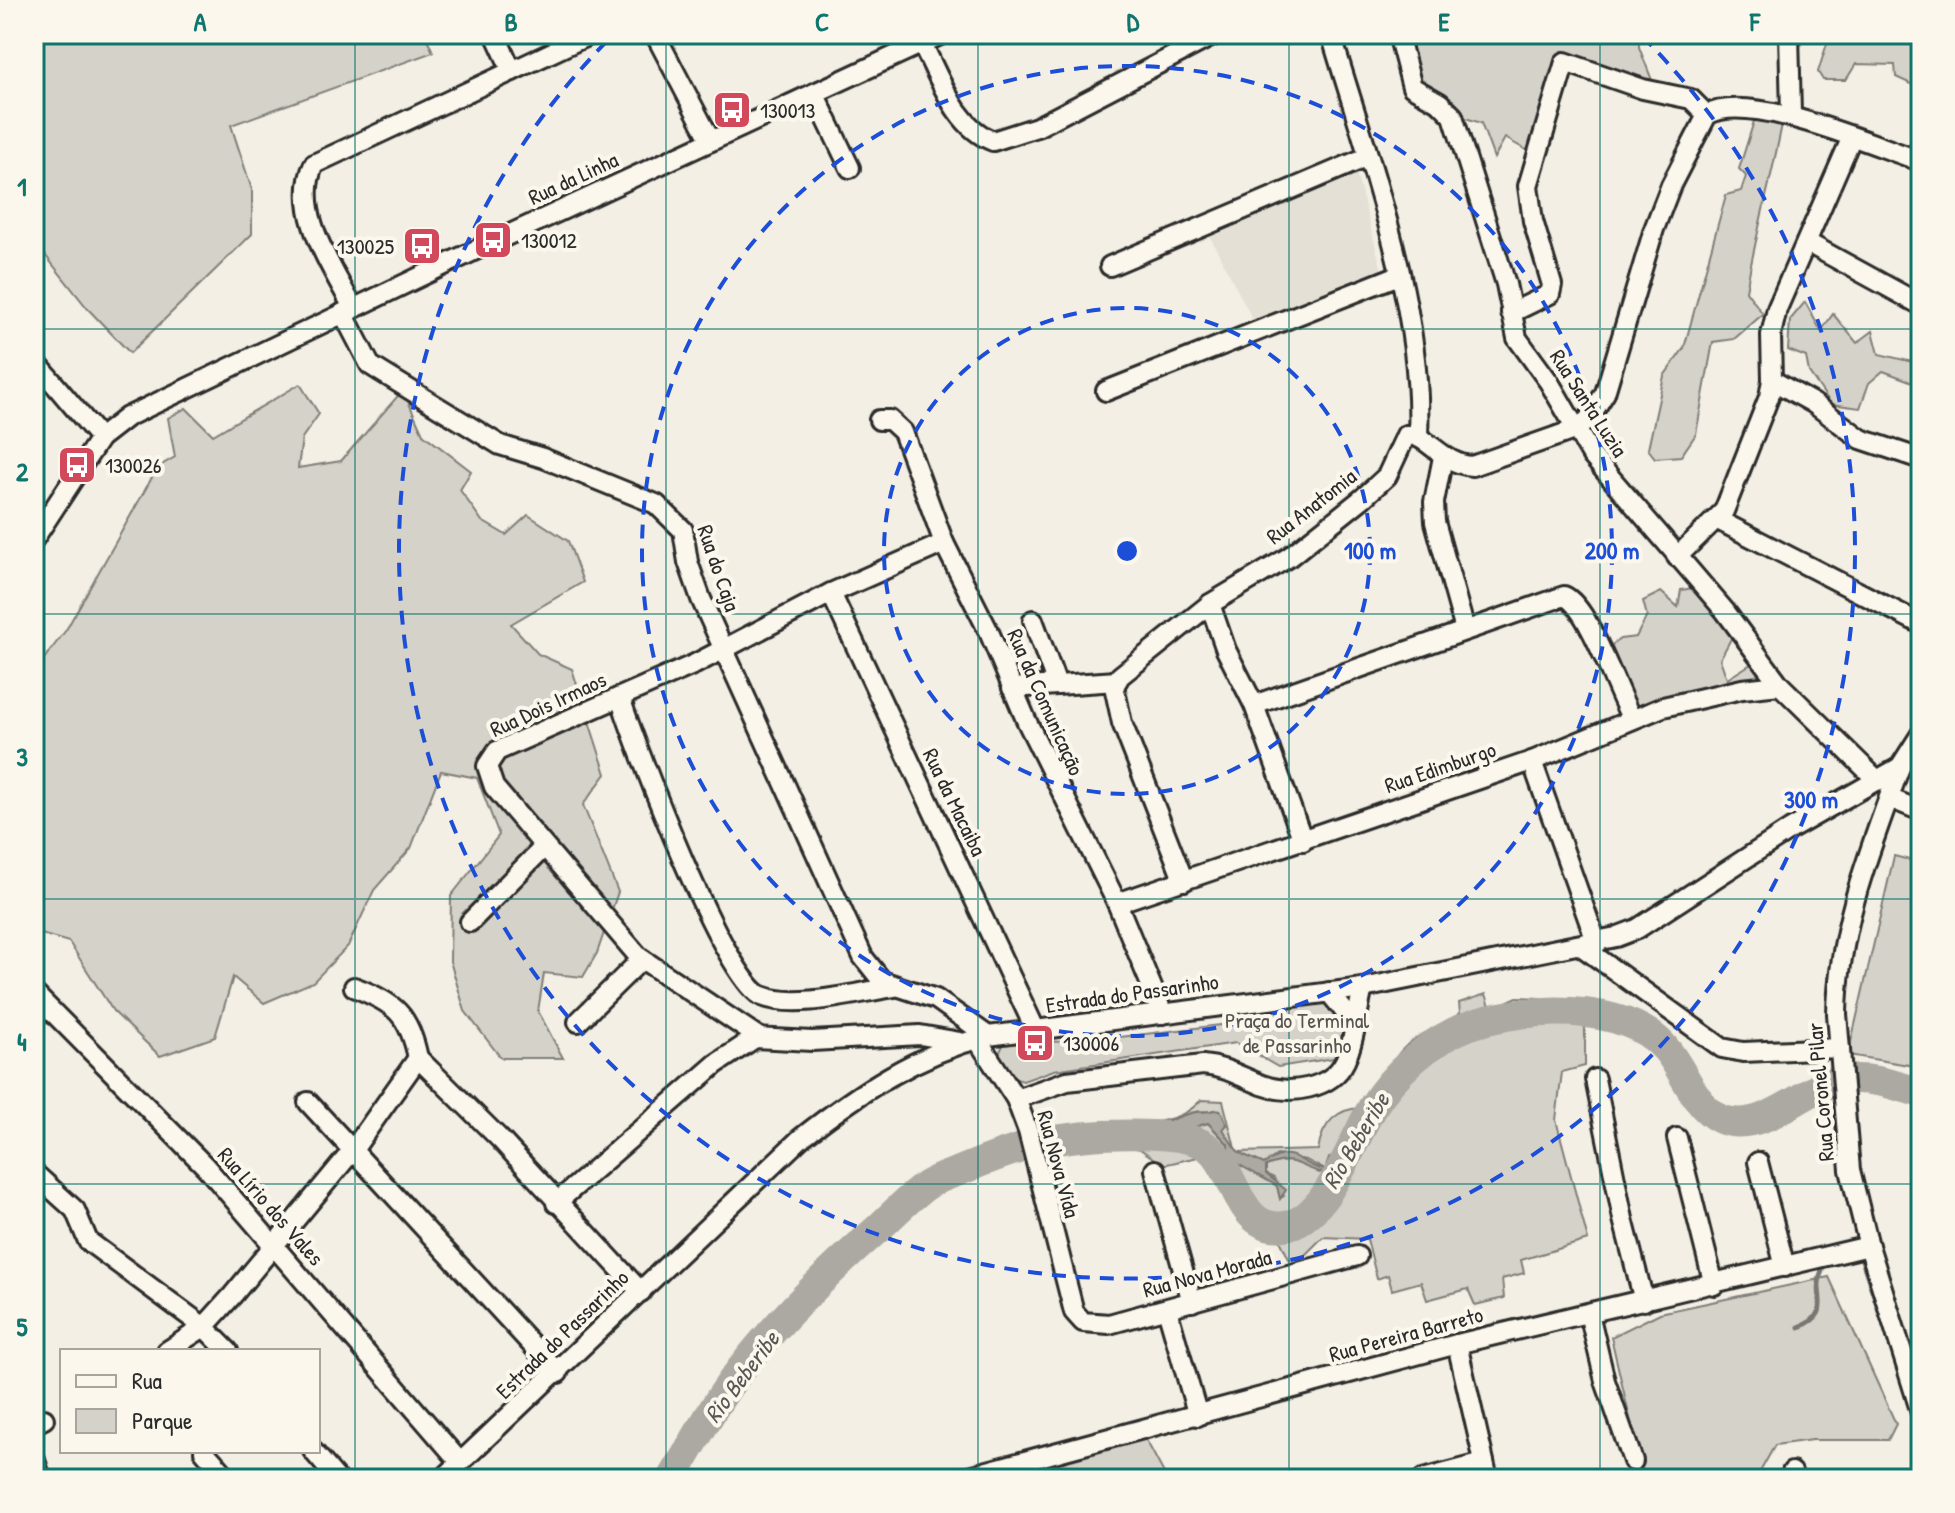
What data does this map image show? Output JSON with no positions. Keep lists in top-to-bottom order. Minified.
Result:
{"streets":{"street":["Rua da Linha","Rua Santa Luzia","Rua Anatomia","Rua do Caja","Rua da Comunicação","Rua Dois Irmaos","Rua Edimburgo","Rua da Macaiba","Estrada do Passarinho","Rua Coronel Pilar","Rua Nova Vida","Rua Lírio dos Vales","Rua Nova Morada","Rua Pereira Barreto"]},"crossings":[["Rua da Linha","Rua do Caja"],["Rua Santa Luzia","Rua Edimburgo"],["Rua Santa Luzia","Estrada do Passarinho"],["Rua do Caja","Rua Dois Irmaos"],["Rua da Comunicação","Rua Dois Irmaos"],["Rua da Comunicação","Rua Edimburgo"],["Rua da Comunicação","Estrada do Passarinho"],["Rua Dois Irmaos","Rua da Macaiba"],["Rua da Macaiba","Estrada do Passarinho"],["Estrada do Passarinho","Rua Coronel Pilar"],["Estrada do Passarinho","Rua Nova Vida"],["Estrada do Passarinho","Rua Lírio dos Vales"],["Rua Coronel Pilar","Rua Pereira Barreto"],["Rua Nova Vida","Rua Nova Morada"]],"water":["Rio Beberibe"],"parks":["Praça do Terminal de Passarinho"],"places":{"bus stop":["130013","130012","130025","130026","130006"]},"legend":["Rua","Parque"],"grid":{"columns":["A","B","C","D","E","F"],"rows":["1","2","3","4","5"]},"rings":["100 m","200 m","300 m"]}
